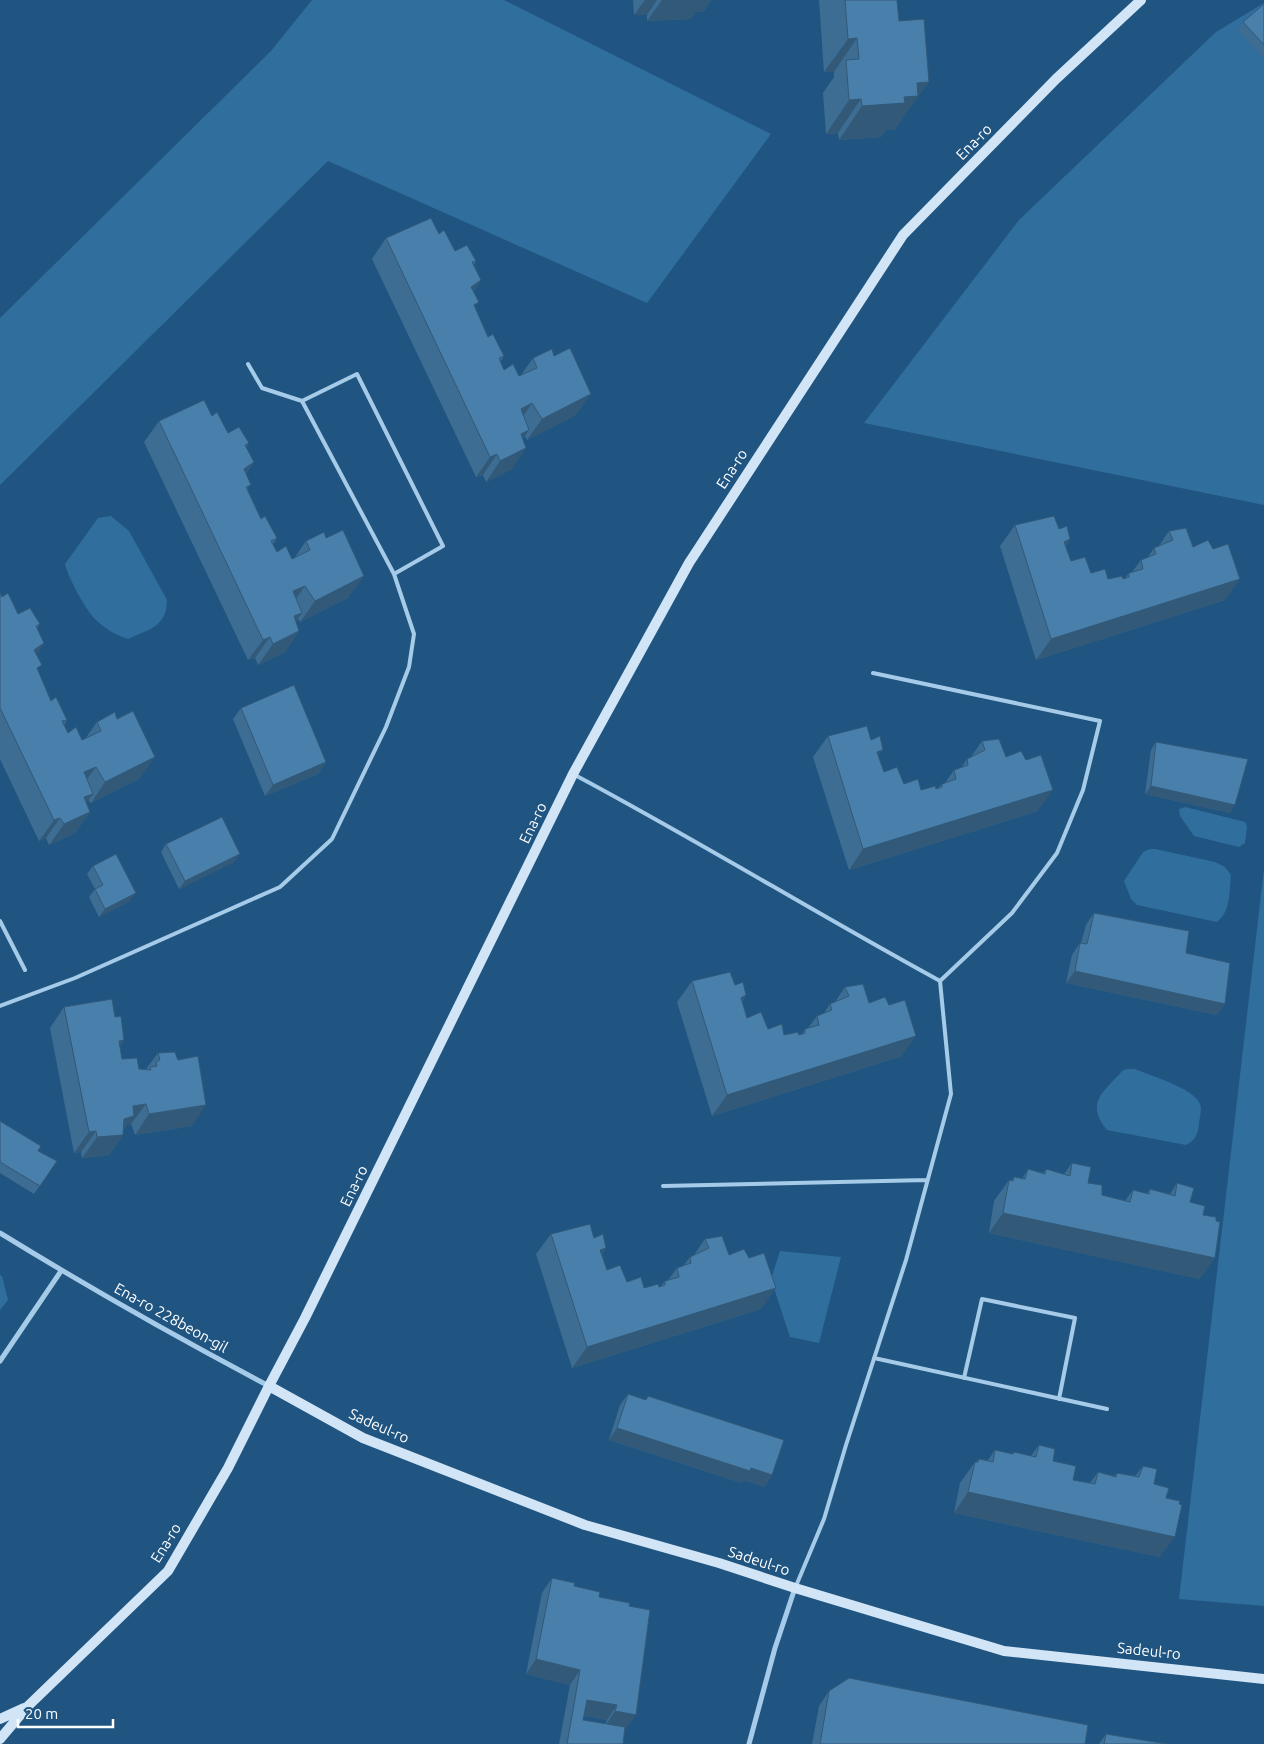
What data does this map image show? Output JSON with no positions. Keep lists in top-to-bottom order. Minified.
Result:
{"streets":{"street":["Ena-ro","Ena-ro 228beon-gil","Sadeul-ro"]},"crossings":[["Ena-ro","Ena-ro 228beon-gil"],["Ena-ro","Sadeul-ro"],["Ena-ro 228beon-gil","Sadeul-ro"]],"scale_bar":"20 m"}
